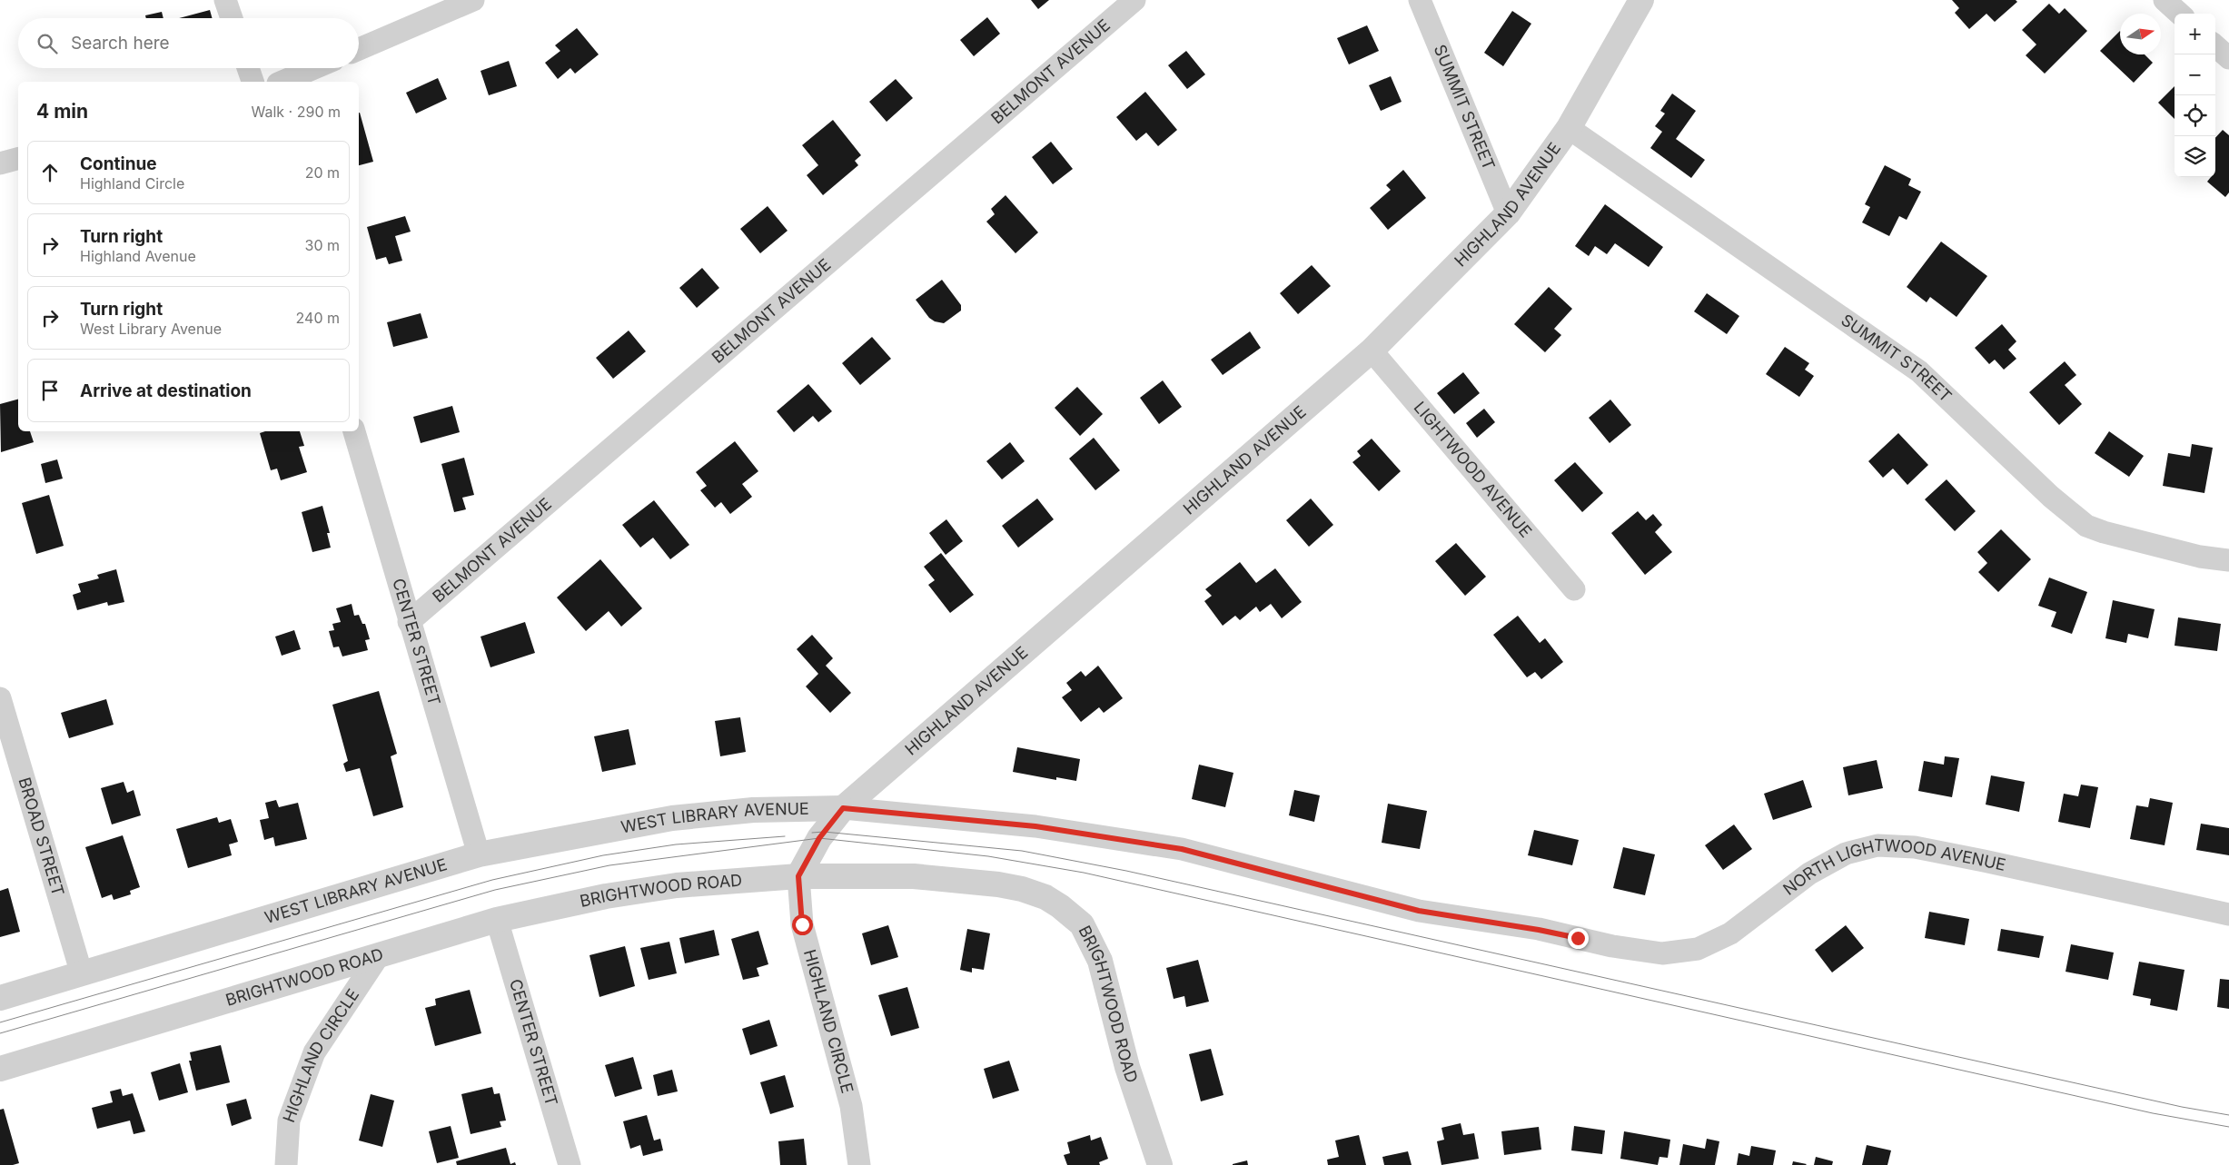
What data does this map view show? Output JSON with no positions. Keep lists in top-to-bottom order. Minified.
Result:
{"streets":{"street":["BELMONT AVENUE","SUMMIT STREET","HIGHLAND AVENUE","LIGHTWOOD AVENUE","CENTER STREET","WEST LIBRARY AVENUE","BROAD STREET","NORTH LIGHTWOOD AVENUE","BRIGHTWOOD ROAD","HIGHLAND CIRCLE"]},"crossings":[["BELMONT AVENUE","CENTER STREET"],["SUMMIT STREET","HIGHLAND AVENUE"],["HIGHLAND AVENUE","LIGHTWOOD AVENUE"],["HIGHLAND AVENUE","WEST LIBRARY AVENUE"],["HIGHLAND AVENUE","BRIGHTWOOD ROAD"],["HIGHLAND AVENUE","HIGHLAND CIRCLE"],["CENTER STREET","WEST LIBRARY AVENUE"],["CENTER STREET","BRIGHTWOOD ROAD"],["WEST LIBRARY AVENUE","BROAD STREET"],["WEST LIBRARY AVENUE","NORTH LIGHTWOOD AVENUE"],["BRIGHTWOOD ROAD","HIGHLAND CIRCLE"]],"north":"right","page":{"map_buttons":["+","−"],"search":"Search here","heading":["4 min","Walk · 290 m"],"list":[["Continue","Highland Circle","20 m"],["Turn right","Highland Avenue","30 m"],["Turn right","West Library Avenue","240 m"],"Arrive at destination"]}}
